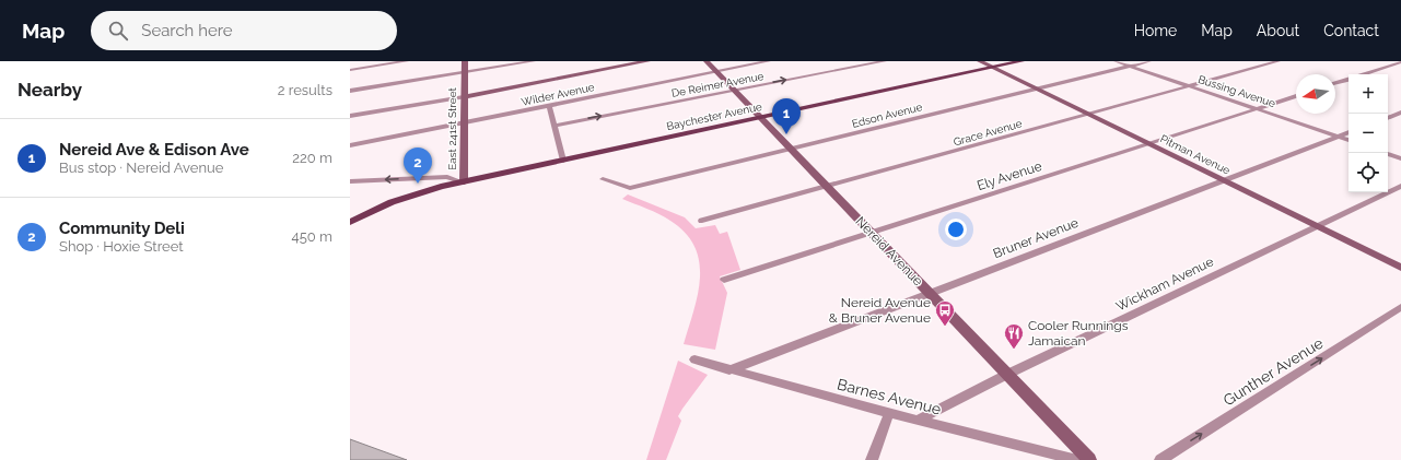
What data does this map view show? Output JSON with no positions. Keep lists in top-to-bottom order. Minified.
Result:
{"streets":{"main road":["Baychester Avenue","East 241st Street"],"street":["De Reimer Avenue","Bussing Avenue","Wilder Avenue","Edson Avenue","Grace Avenue","Pitman Avenue","Ely Avenue","Bruner Avenue","Nereid Avenue","Wickham Avenue","Gunther Avenue","Barnes Avenue"]},"crossings":[["De Reimer Avenue","Nereid Avenue"],["Bussing Avenue","Edson Avenue"],["Bussing Avenue","Grace Avenue"],["Bussing Avenue","Ely Avenue"],["Bussing Avenue","Bruner Avenue"],["Wilder Avenue","East 241st Street"],["Wilder Avenue","Nereid Avenue"],["Edson Avenue","Pitman Avenue"],["Edson Avenue","Nereid Avenue"],["Baychester Avenue","East 241st Street"],["Baychester Avenue","Pitman Avenue"],["Baychester Avenue","Nereid Avenue"],["Grace Avenue","Pitman Avenue"],["Grace Avenue","Nereid Avenue"],["Pitman Avenue","Ely Avenue"],["Pitman Avenue","Bruner Avenue"],["Pitman Avenue","Wickham Avenue"],["Ely Avenue","Nereid Avenue"],["Bruner Avenue","Nereid Avenue"],["Bruner Avenue","Barnes Avenue"],["Nereid Avenue","Wickham Avenue"],["Wickham Avenue","Barnes Avenue"]],"one_way":["Gunther Avenue"],"places":{"bus stop":["Nereid Avenue & Bruner Avenue"],"restaurant":["Cooler Runnings Jamaican"]},"north":"left","page":{"header":"Map","search":"Search here","nav":["Home","Map","About","Contact"],"heading":["Nearby","2 results"],"map_buttons":["+","−"],"pins":["1","2"],"list":[{"mark":"1","name":"Nereid Ave & Edison Ave","note":"Bus stop · Nereid Avenue","value":"220 m"},{"mark":"2","name":"Community Deli","note":"Shop · Hoxie Street","value":"450 m"}]}}
